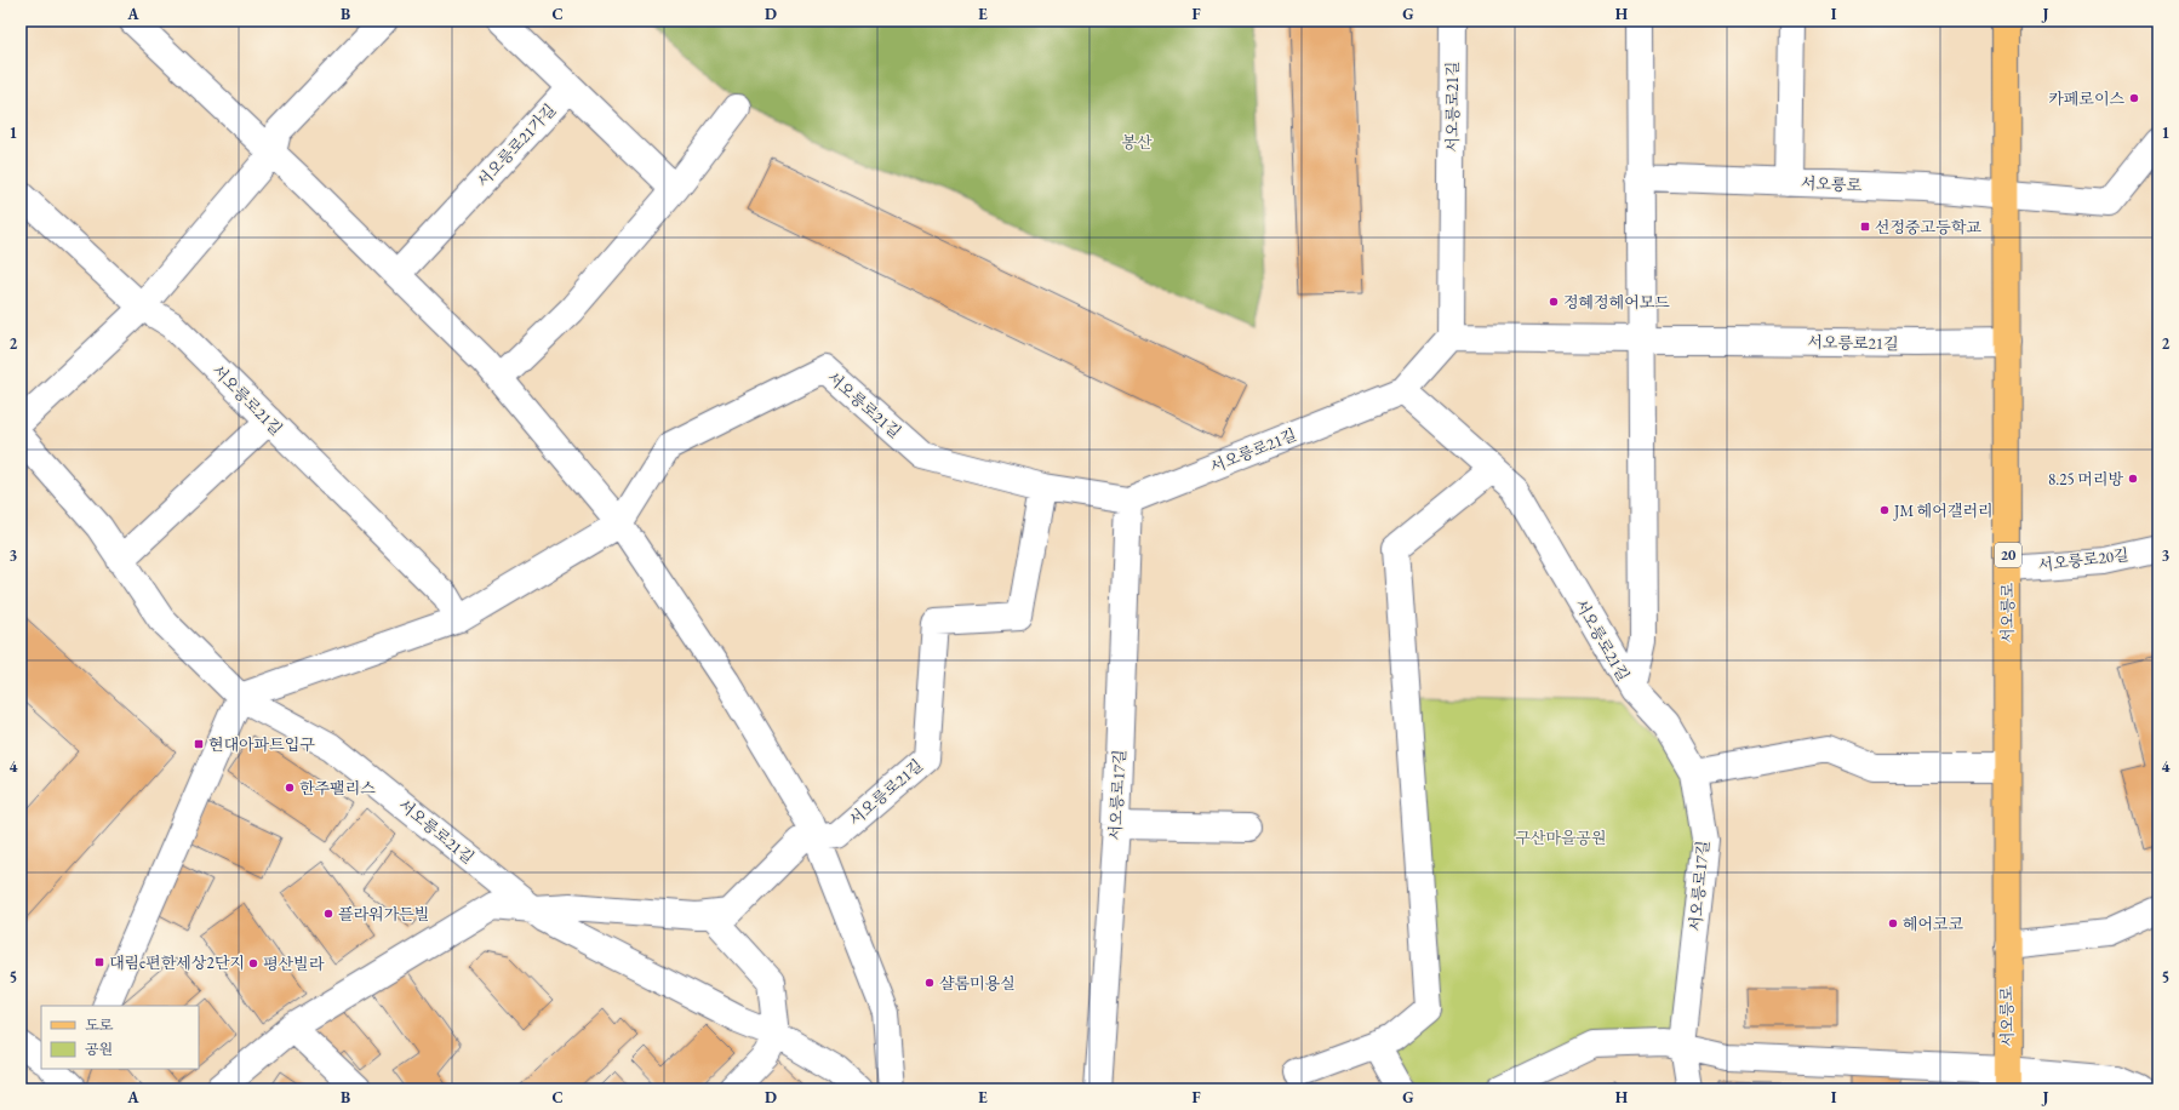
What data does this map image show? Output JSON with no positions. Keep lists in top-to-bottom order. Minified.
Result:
{"streets":{"main road":["서오릉로","20"],"street":["서오릉로21길","서오릉로21가길","서오릉로20길","서오릉로17길"]},"crossings":[["서오릉로21길","서오릉로"],["서오릉로21길","서오릉로17길"],["서오릉로","서오릉로20길"]],"parks":["봉산","구산마을공원"],"places":{"other":["카페로이스","정혜정헤어모드","8.25 머리방","JM 헤어갤러리","한주팰리스","플라워가든빌","헤어코코","평산빌라","샬롬미용실"],"transit":["선정중고등학교","현대아파트입구","대림e편한세상2단지"]},"legend":["도로","공원"],"grid":{"columns":["A","B","C","D","E","F","G","H","I","J"],"rows":["1","2","3","4","5"]}}
